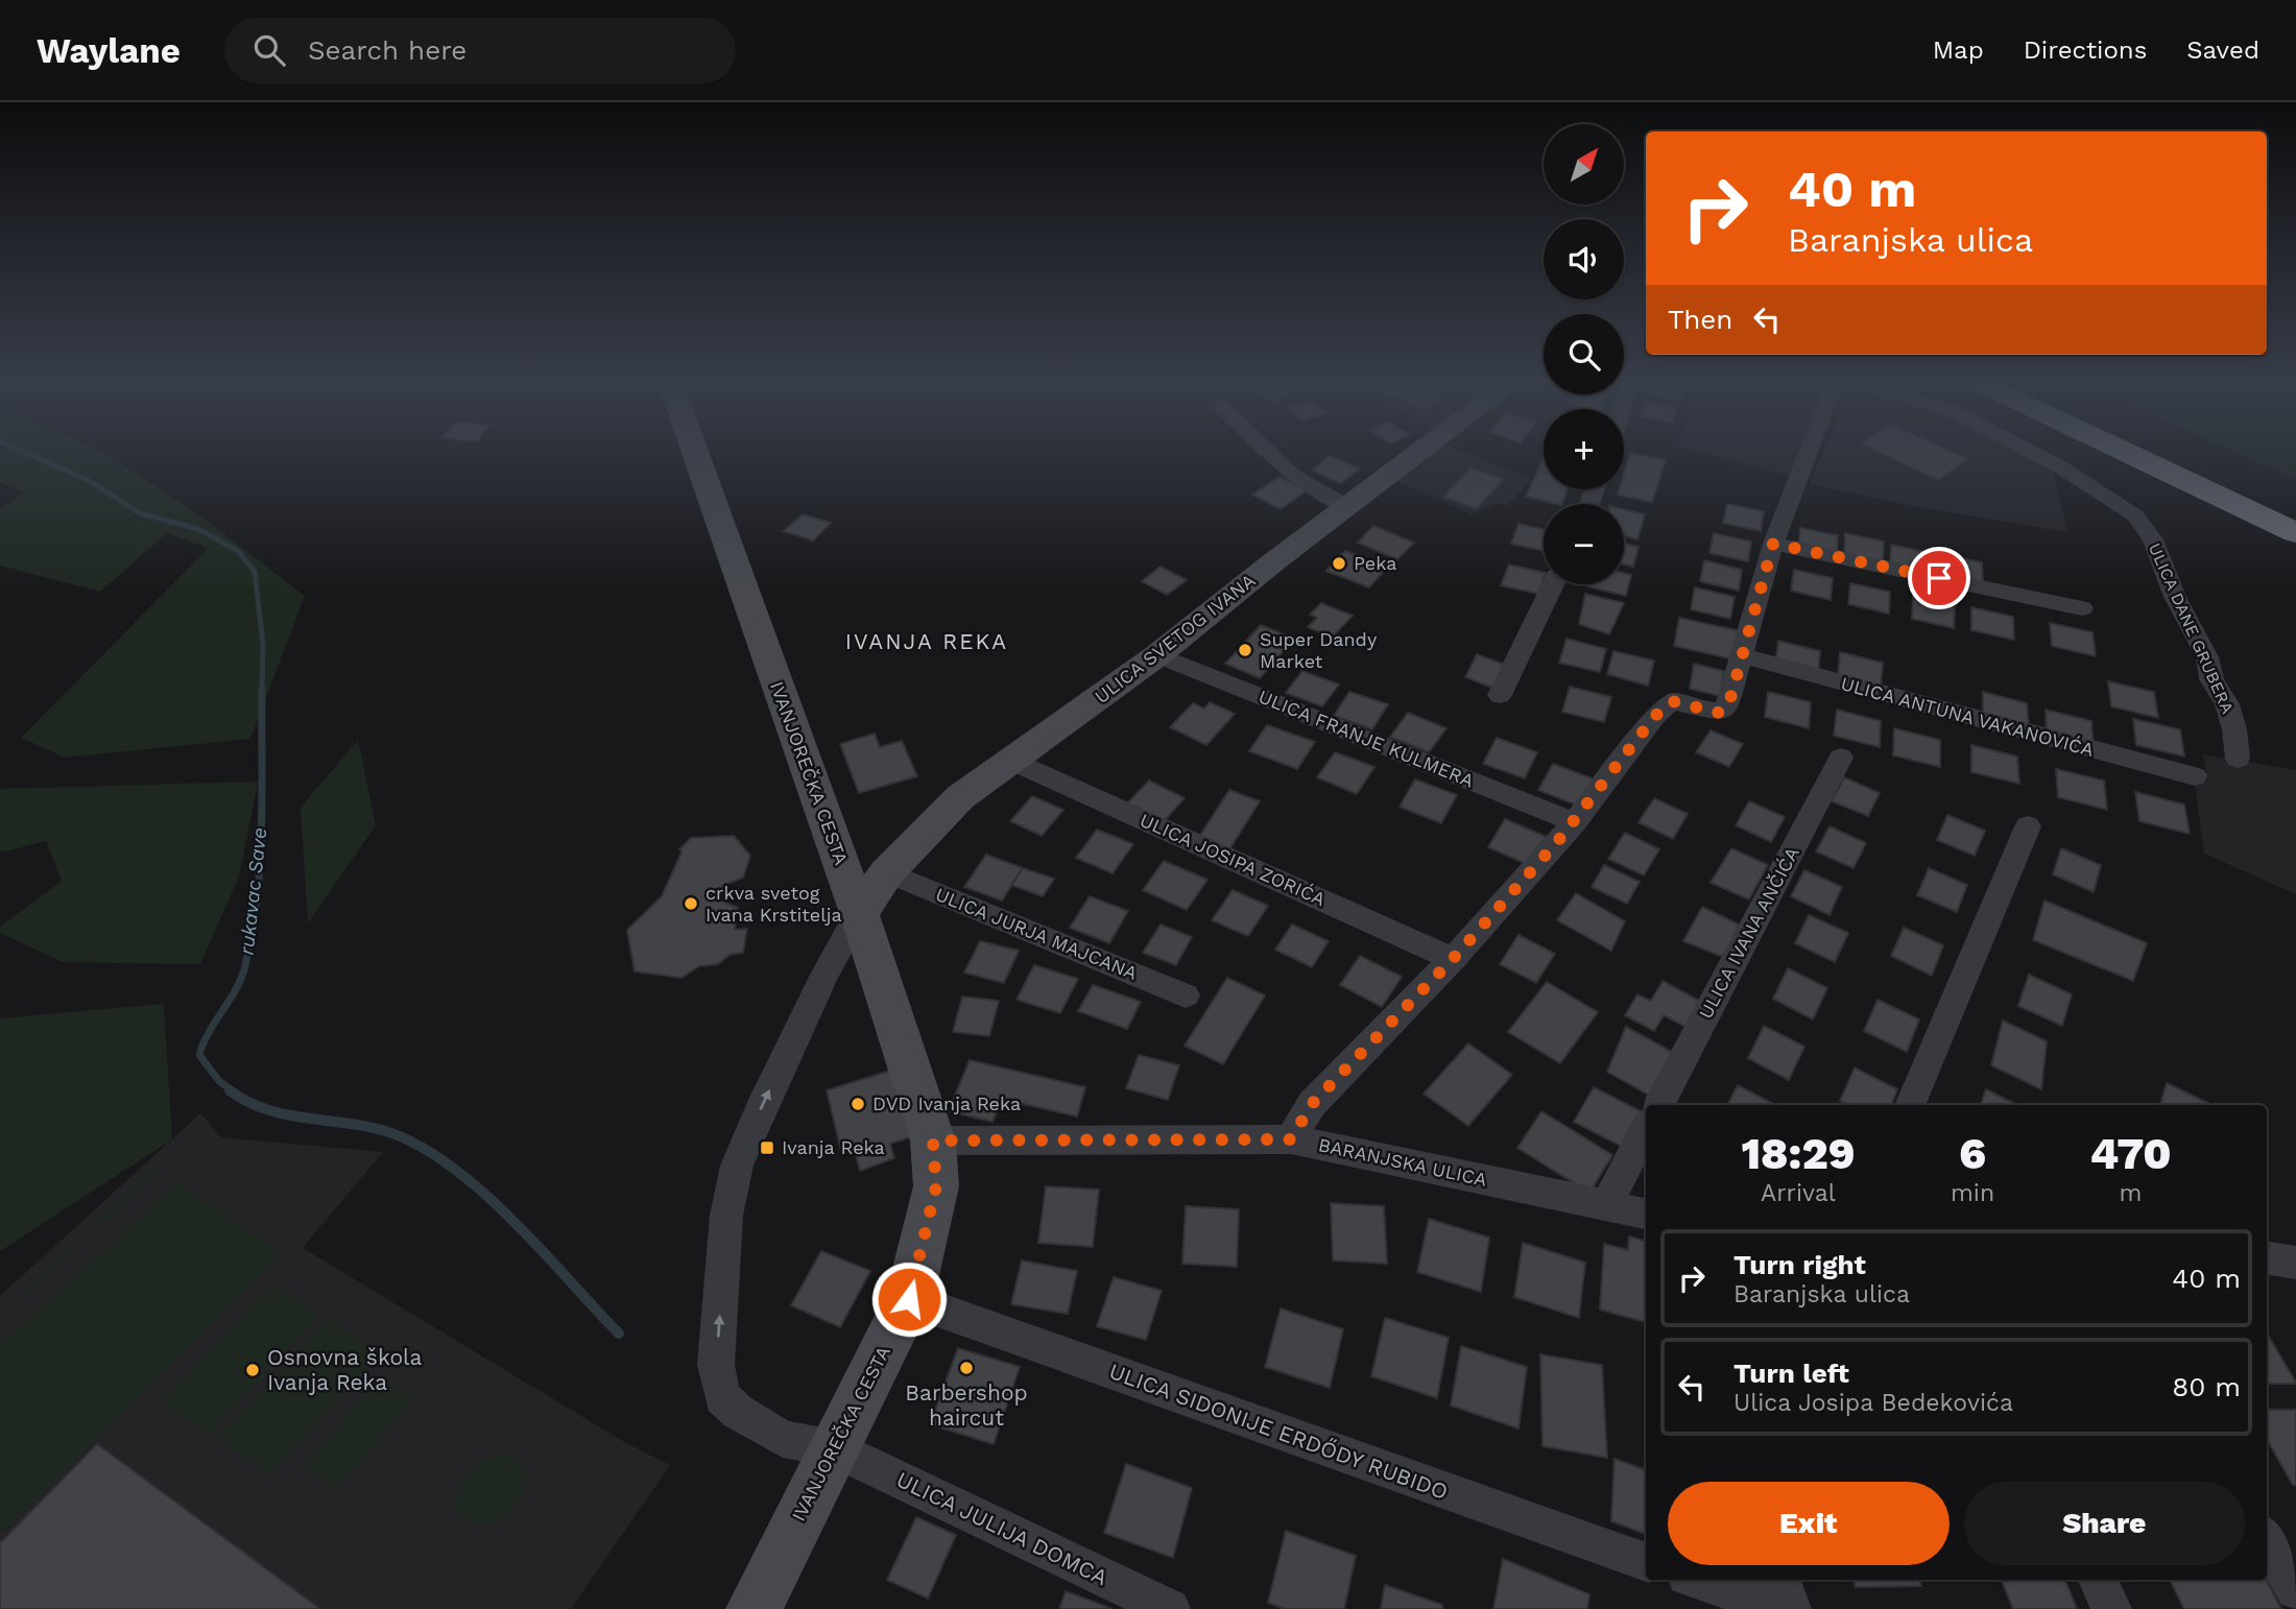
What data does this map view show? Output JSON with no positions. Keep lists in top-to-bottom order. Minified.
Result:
{"streets":{"main road":["ULICA SVETOG IVANA","IVANJOREČKA CESTA"],"street":["ULICA DANE GRUBERA","ULICA ANTUNA VAKANOVIĆA","ULICA FRANJE KULMERA","ULICA JOSIPA ZORIĆA","ULICA IVANA ANČIĆA","ULICA JURJA MAJCANA","BARANJSKA ULICA","ULICA SIDONIJE ERDŐDY RUBIDO","ULICA JULIJA DOMCA"]},"crossings":[["ULICA SVETOG IVANA","ULICA FRANJE KULMERA"],["ULICA SVETOG IVANA","IVANJOREČKA CESTA"],["ULICA SVETOG IVANA","ULICA JOSIPA ZORIĆA"],["ULICA SVETOG IVANA","ULICA JURJA MAJCANA"],["ULICA SVETOG IVANA","ULICA JULIJA DOMCA"],["IVANJOREČKA CESTA","BARANJSKA ULICA"],["IVANJOREČKA CESTA","ULICA SIDONIJE ERDŐDY RUBIDO"],["IVANJOREČKA CESTA","ULICA JULIJA DOMCA"]],"one_way":["ULICA JULIJA DOMCA"],"districts":["IVANJA REKA"],"water":["rukavac Save"],"places":{"other":["Peka","Super Dandy Market","crkva svetog Ivana Krstitelja","DVD Ivanja Reka","Barbershop haircut","Osnovna škola Ivanja Reka"],"transit":["Ivanja Reka"]},"north":"top right","page":{"header":"Waylane","search":"Search here","nav":["Map","Directions","Saved"],"map_buttons":["+","−"],"turn":["40 m","Baranjska ulica"],"then":"Then","eta":["18:29","Arrival","6","min","470","m"],"list":[{"name":"Turn right","note":"Baranjska ulica","value":"40 m"},{"name":"Turn left","note":"Ulica Josipa Bedekovića","value":"80 m"}],"buttons":["Exit","Share"]}}
